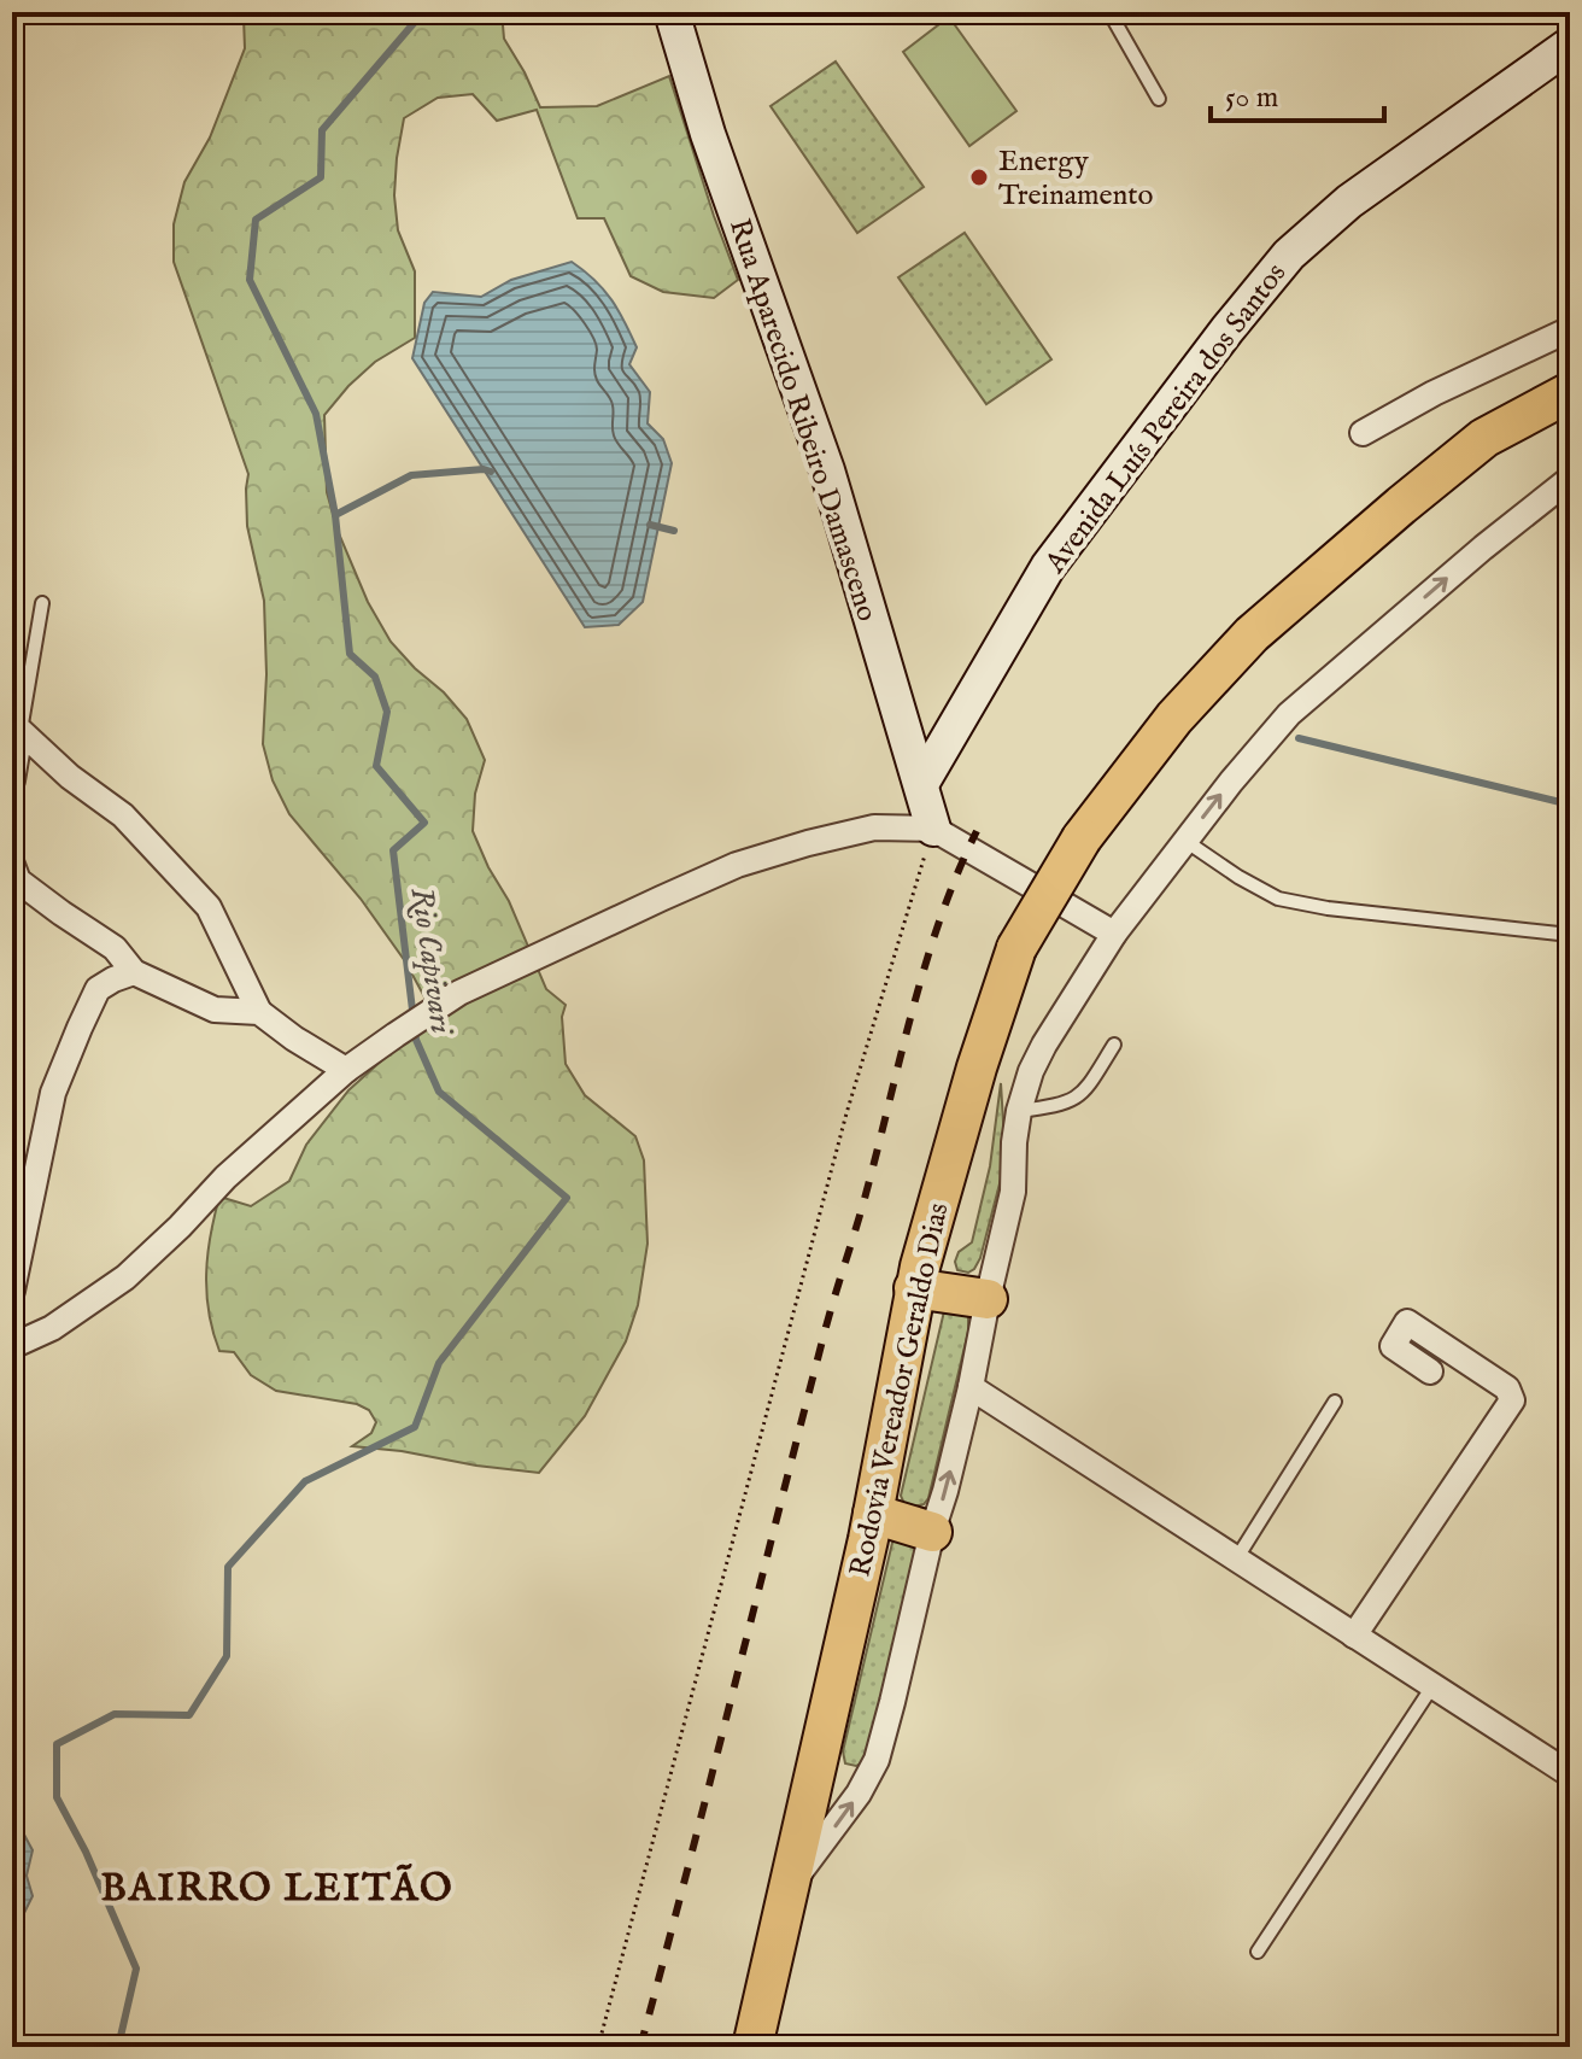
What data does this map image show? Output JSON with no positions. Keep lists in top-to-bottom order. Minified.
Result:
{"streets":{"main road":["Rodovia Vereador Geraldo Dias"],"street":["Avenida Luís Pereira dos Santos","Rua Aparecido Ribeiro Damasceno"]},"crossings":[["Avenida Luís Pereira dos Santos","Rua Aparecido Ribeiro Damasceno"]],"districts":["BAIRRO LEITÃO"],"water":["Rio Capivari"],"places":["Energy Treinamento"],"scale_bar":"50 m"}
